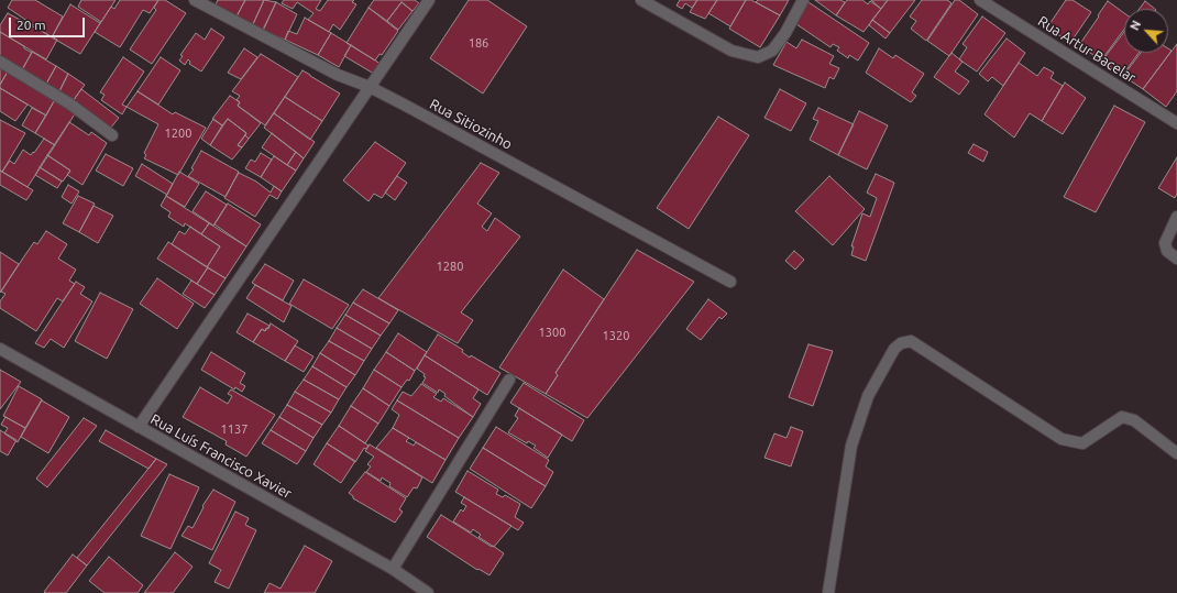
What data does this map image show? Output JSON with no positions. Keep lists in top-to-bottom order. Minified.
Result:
{"streets":{"street":["Rua Artur Bacelar","Rua Sitiozinho","Rua Luís Francisco Xavier"]},"house_numbers":["186","1200","1280","1300","1320","1137"],"scale_bar":"20 m","north":"top left"}
